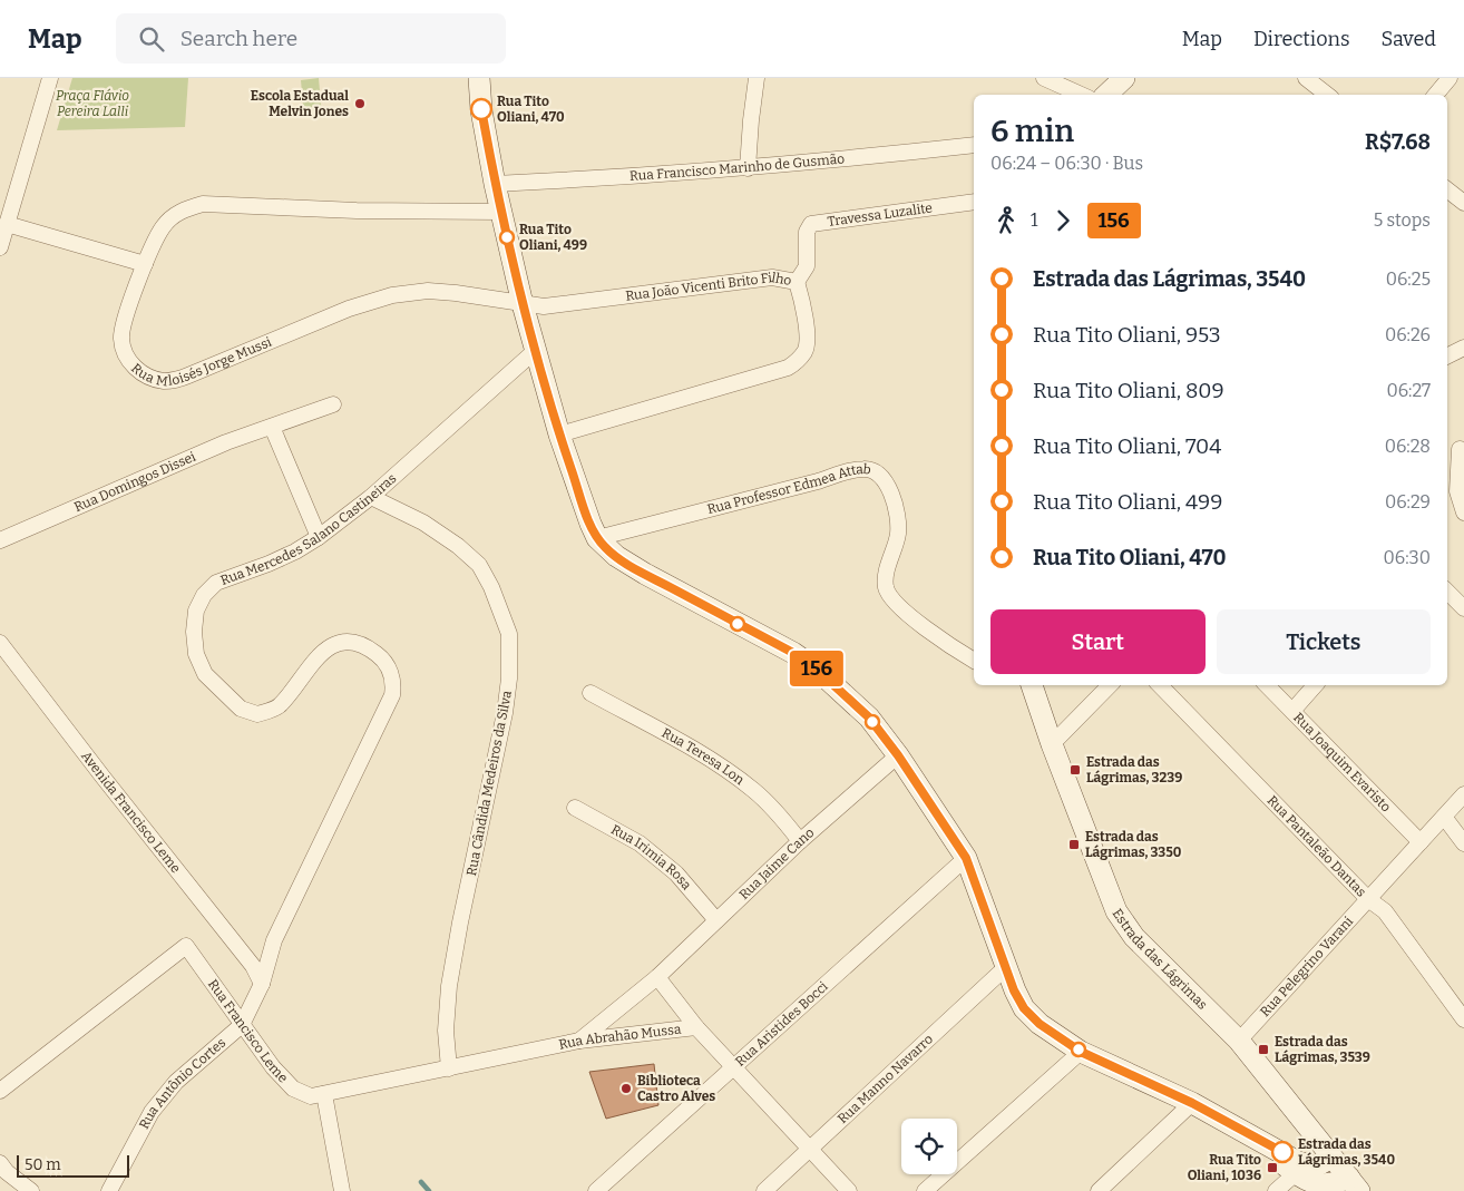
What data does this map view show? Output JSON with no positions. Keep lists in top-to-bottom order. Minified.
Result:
{"streets":{"street":["Rua Francisco Marinho de Gusmão","Travessa Luzalite","Rua João Vicenti Brito Filho","Rua Mloisés Jorge Mussi","Rua Domingos Dissei","Rua Professor Edmea Attab","Rua Mercedes Salano Castineiras","Rua Teresa Lon","Rua Joaquim Evaristo","Rua Cândida Medeiros da Silva","Avenida Francisco Leme","Rua Pantaleão Dantas","Rua Irimia Rosa","Rua Jaime Cano","Estrada das Lágrimas","Rua Pelegrino Varani","Rua Aristides Bocci","Rua Francisco Leme","Rua Abrahão Mussa","Rua Manno Navarro","Rua Antônio Cortes"]},"crossings":[["Travessa Luzalite","Rua João Vicenti Brito Filho"],["Rua João Vicenti Brito Filho","Rua Mloisés Jorge Mussi"],["Rua Mercedes Salano Castineiras","Rua Cândida Medeiros da Silva"],["Rua Mercedes Salano Castineiras","Avenida Francisco Leme"],["Rua Mercedes Salano Castineiras","Rua Antônio Cortes"],["Rua Teresa Lon","Rua Jaime Cano"],["Rua Joaquim Evaristo","Rua Pelegrino Varani"],["Rua Cândida Medeiros da Silva","Rua Abrahão Mussa"],["Avenida Francisco Leme","Rua Antônio Cortes"],["Rua Pantaleão Dantas","Rua Pelegrino Varani"],["Rua Irimia Rosa","Rua Jaime Cano"],["Rua Jaime Cano","Rua Abrahão Mussa"],["Estrada das Lágrimas","Rua Pelegrino Varani"],["Rua Aristides Bocci","Rua Abrahão Mussa"],["Rua Francisco Leme","Rua Abrahão Mussa"],["Rua Francisco Leme","Rua Antônio Cortes"],["Rua Abrahão Mussa","Rua Manno Navarro"]],"parks":["Praça Flávio Pereira Lalli"],"places":{"other":["Escola Estadual Melvin Jones","Rua Tito Oliani, 470","Rua Tito Oliani, 499","Biblioteca Castro Alves","Estrada das Lágrimas, 3540"],"transit":["Estrada das Lágrimas, 3239","Estrada das Lágrimas, 3350","Estrada das Lágrimas, 3539","Rua Tito Oliani, 1036"]},"lines":["bus line 156"],"scale_bar":"50 m","page":{"header":"Map","search":"Search here","nav":["Map","Directions","Saved"],"on_map":"156","heading":["6 min","06:24 – 06:30 · Bus","R$7.68"],"legs":["1","156","5 stops"],"list":[{"name":"Estrada das Lágrimas, 3540","value":"06:25"},{"name":"Rua Tito Oliani, 953","value":"06:26"},{"name":"Rua Tito Oliani, 809","value":"06:27"},{"name":"Rua Tito Oliani, 704","value":"06:28"},{"name":"Rua Tito Oliani, 499","value":"06:29"},{"name":"Rua Tito Oliani, 470","value":"06:30"}],"buttons":["Start","Tickets"],"scale":"50 m"}}
